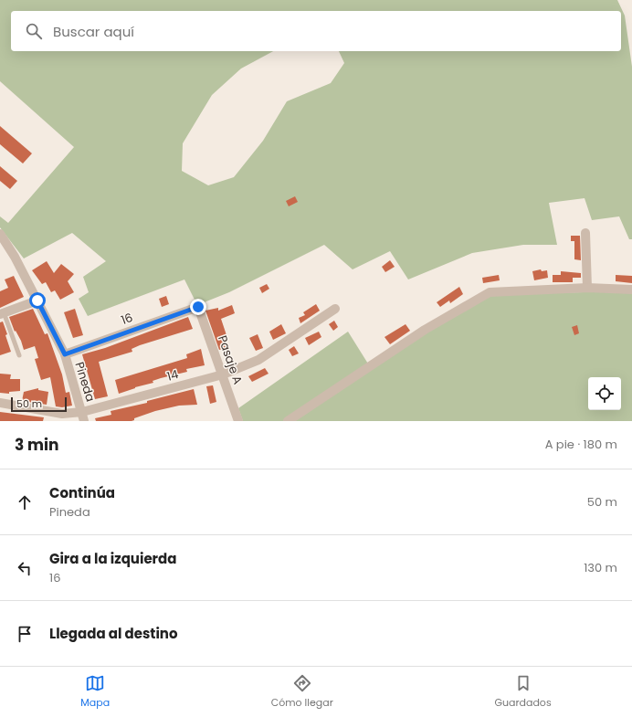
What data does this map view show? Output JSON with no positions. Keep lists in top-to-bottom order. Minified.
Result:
{"streets":{"street":["16","Pasaje A","14","Pineda"]},"crossings":[["16","Pasaje A"],["16","Pineda"],["Pasaje A","14"],["14","Pineda"]],"scale_bar":"50 m","page":{"search":"Buscar aquí","scale":"50 m","heading":["3 min","A pie · 180 m"],"list":[["Continúa","Pineda","50 m"],["Gira a la izquierda","16","130 m"],"Llegada al destino"],"nav":["Mapa","Cómo llegar","Guardados"]}}
